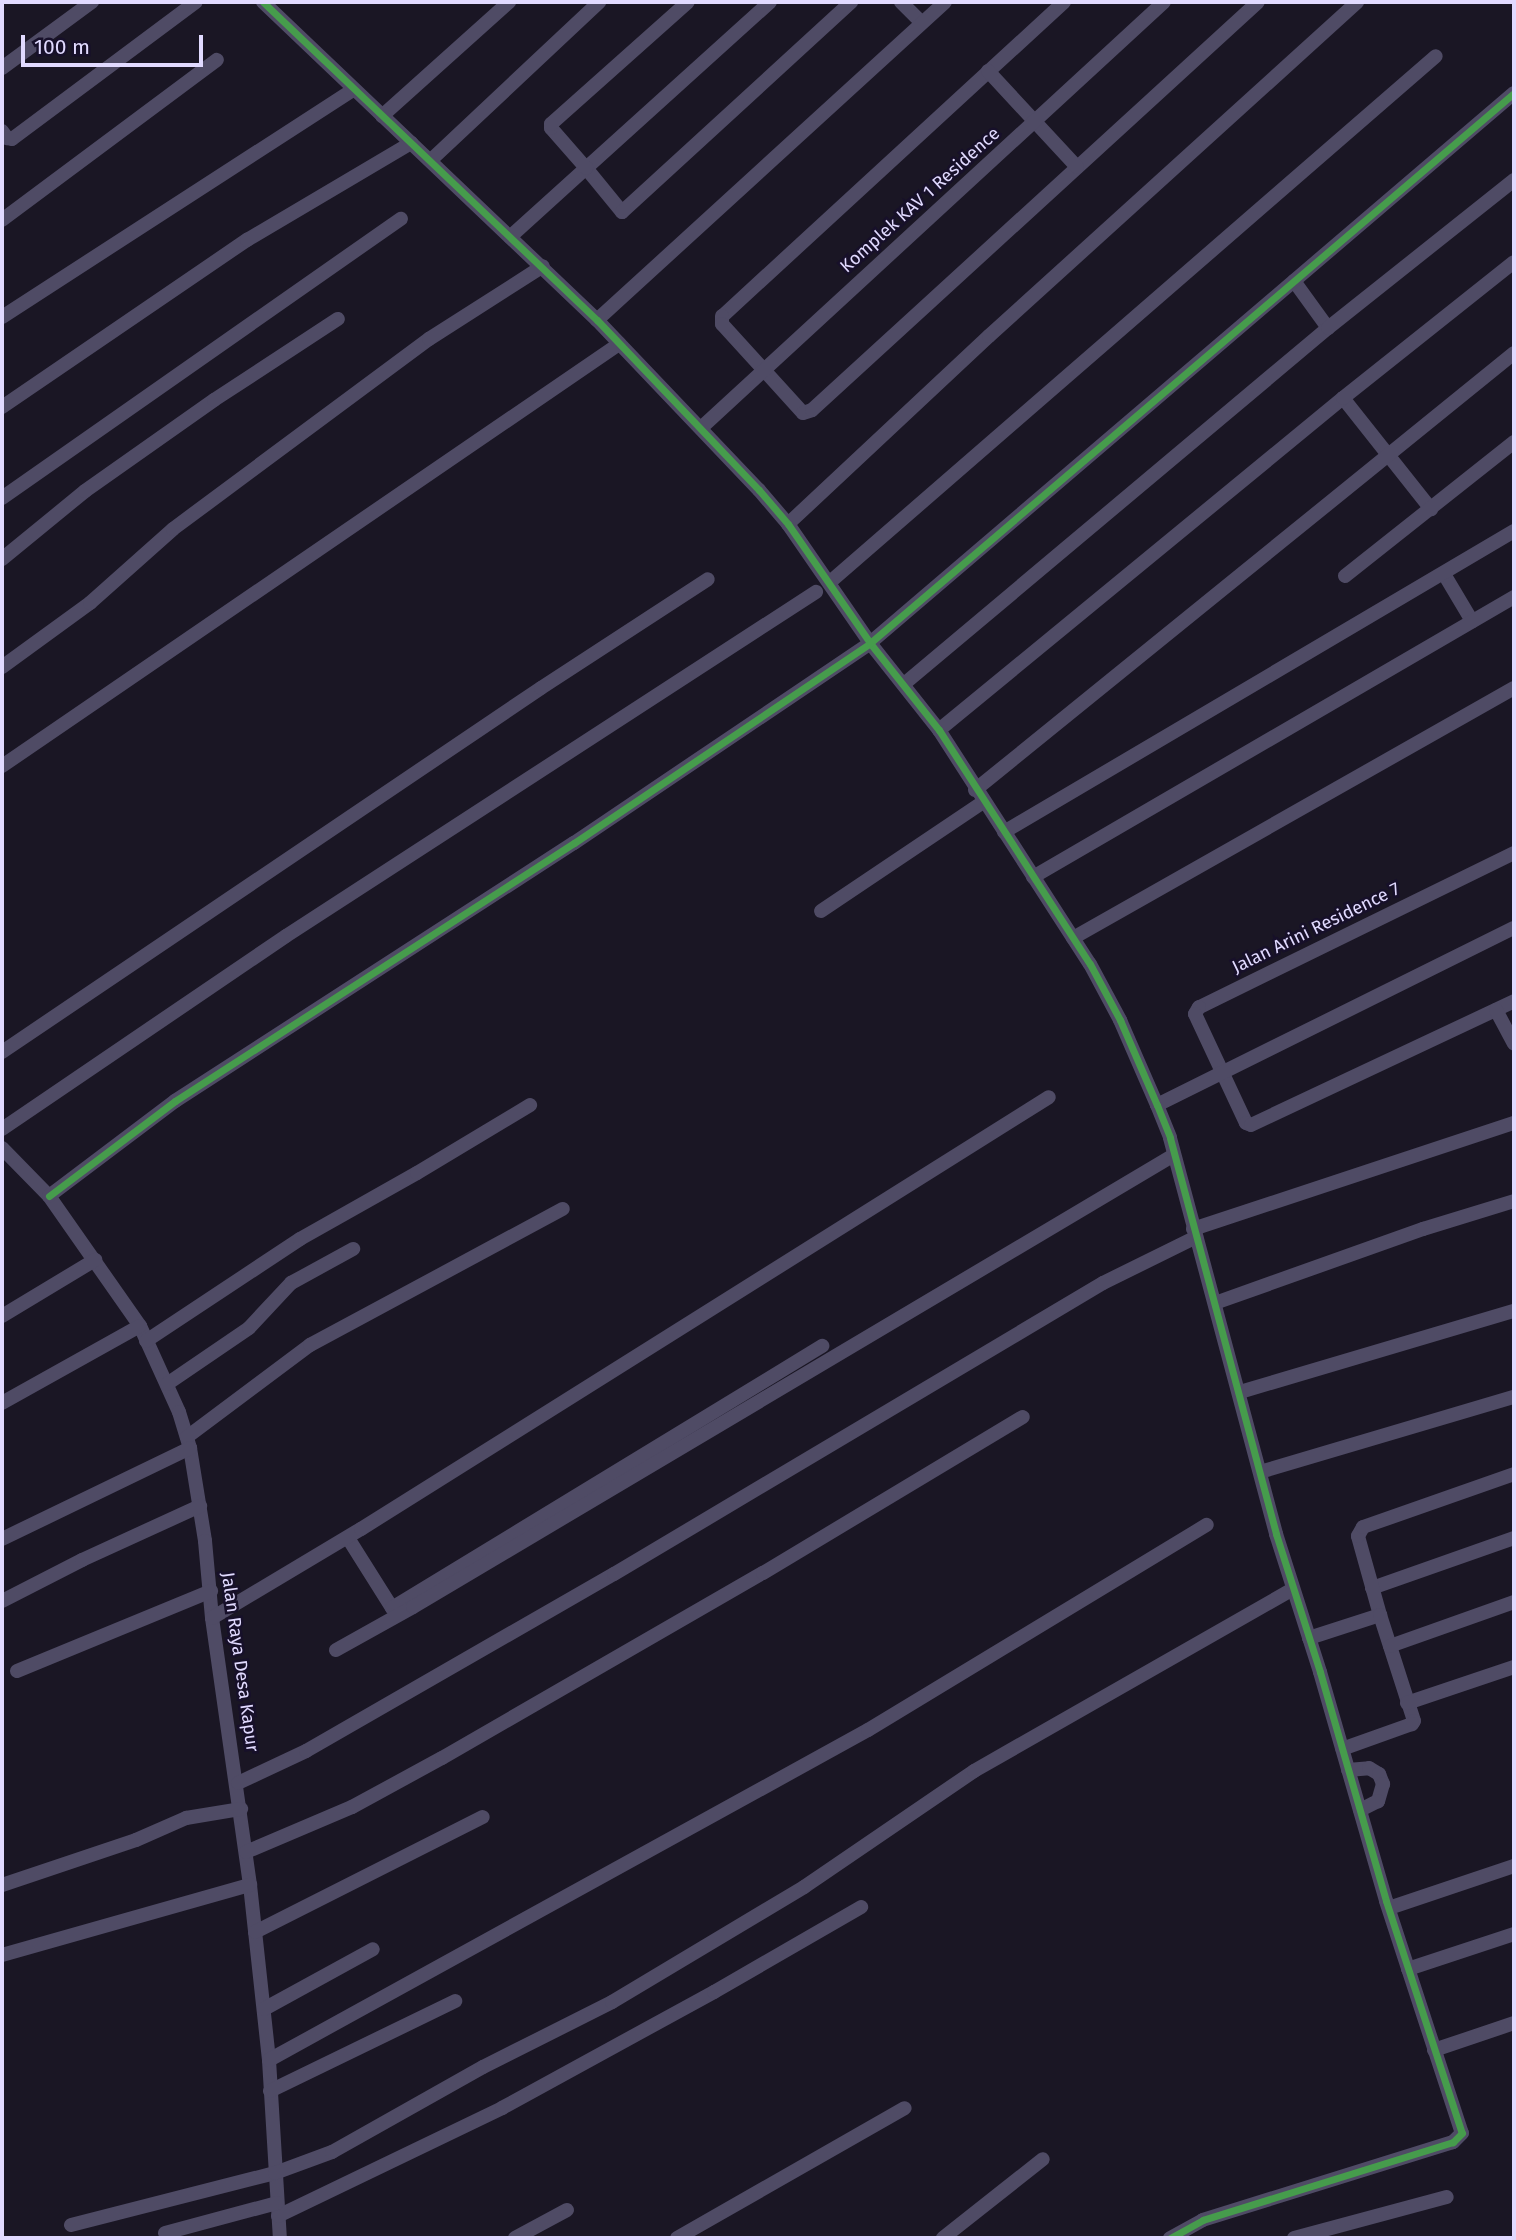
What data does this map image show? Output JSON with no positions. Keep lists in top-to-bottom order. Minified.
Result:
{"streets":{"street":["Komplek KAV 1 Residence","Jalan Arini Residence 7","Jalan Raya Desa Kapur"]},"scale_bar":"100 m"}
